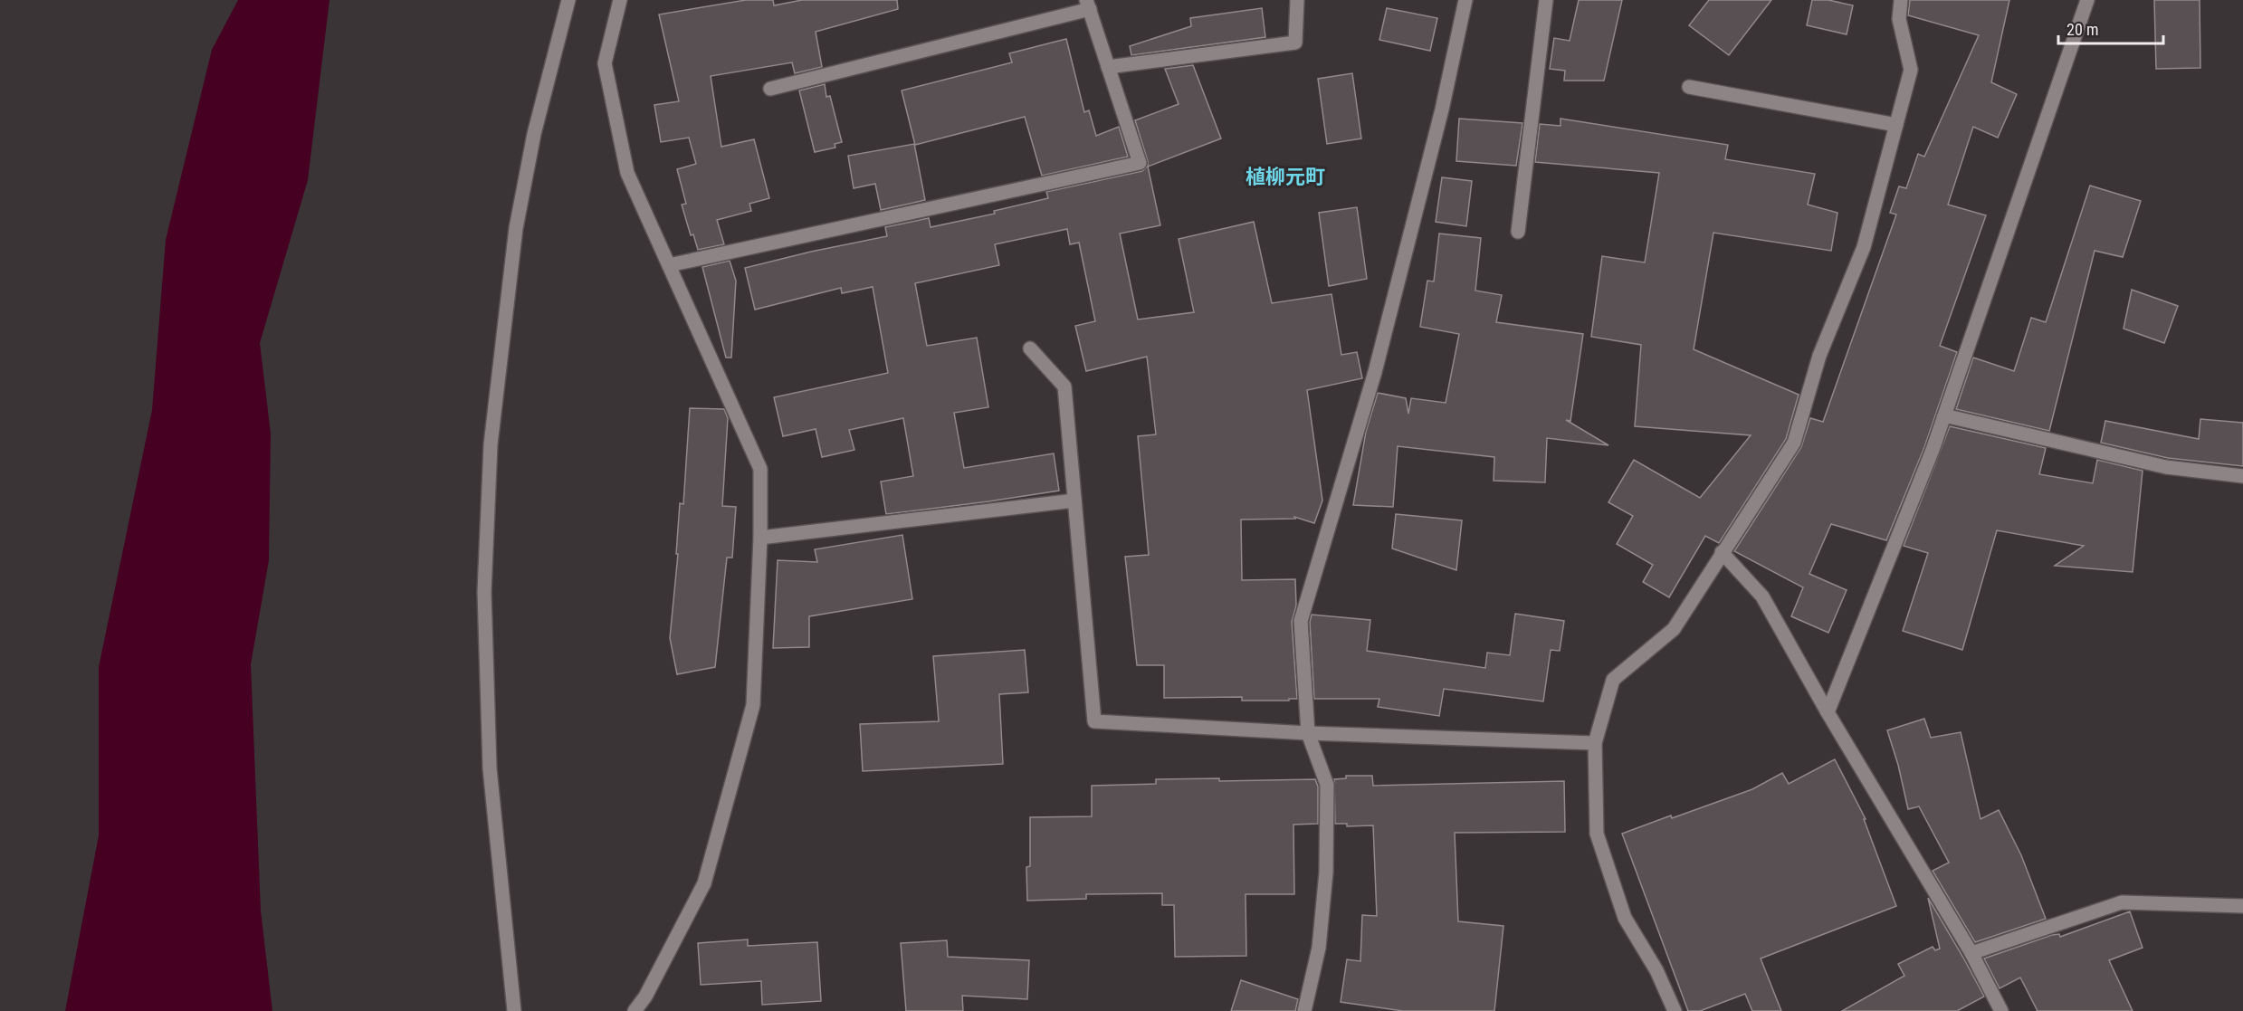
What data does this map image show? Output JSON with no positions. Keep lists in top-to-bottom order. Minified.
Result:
{"districts":["植柳元町"],"scale_bar":"20 m"}
